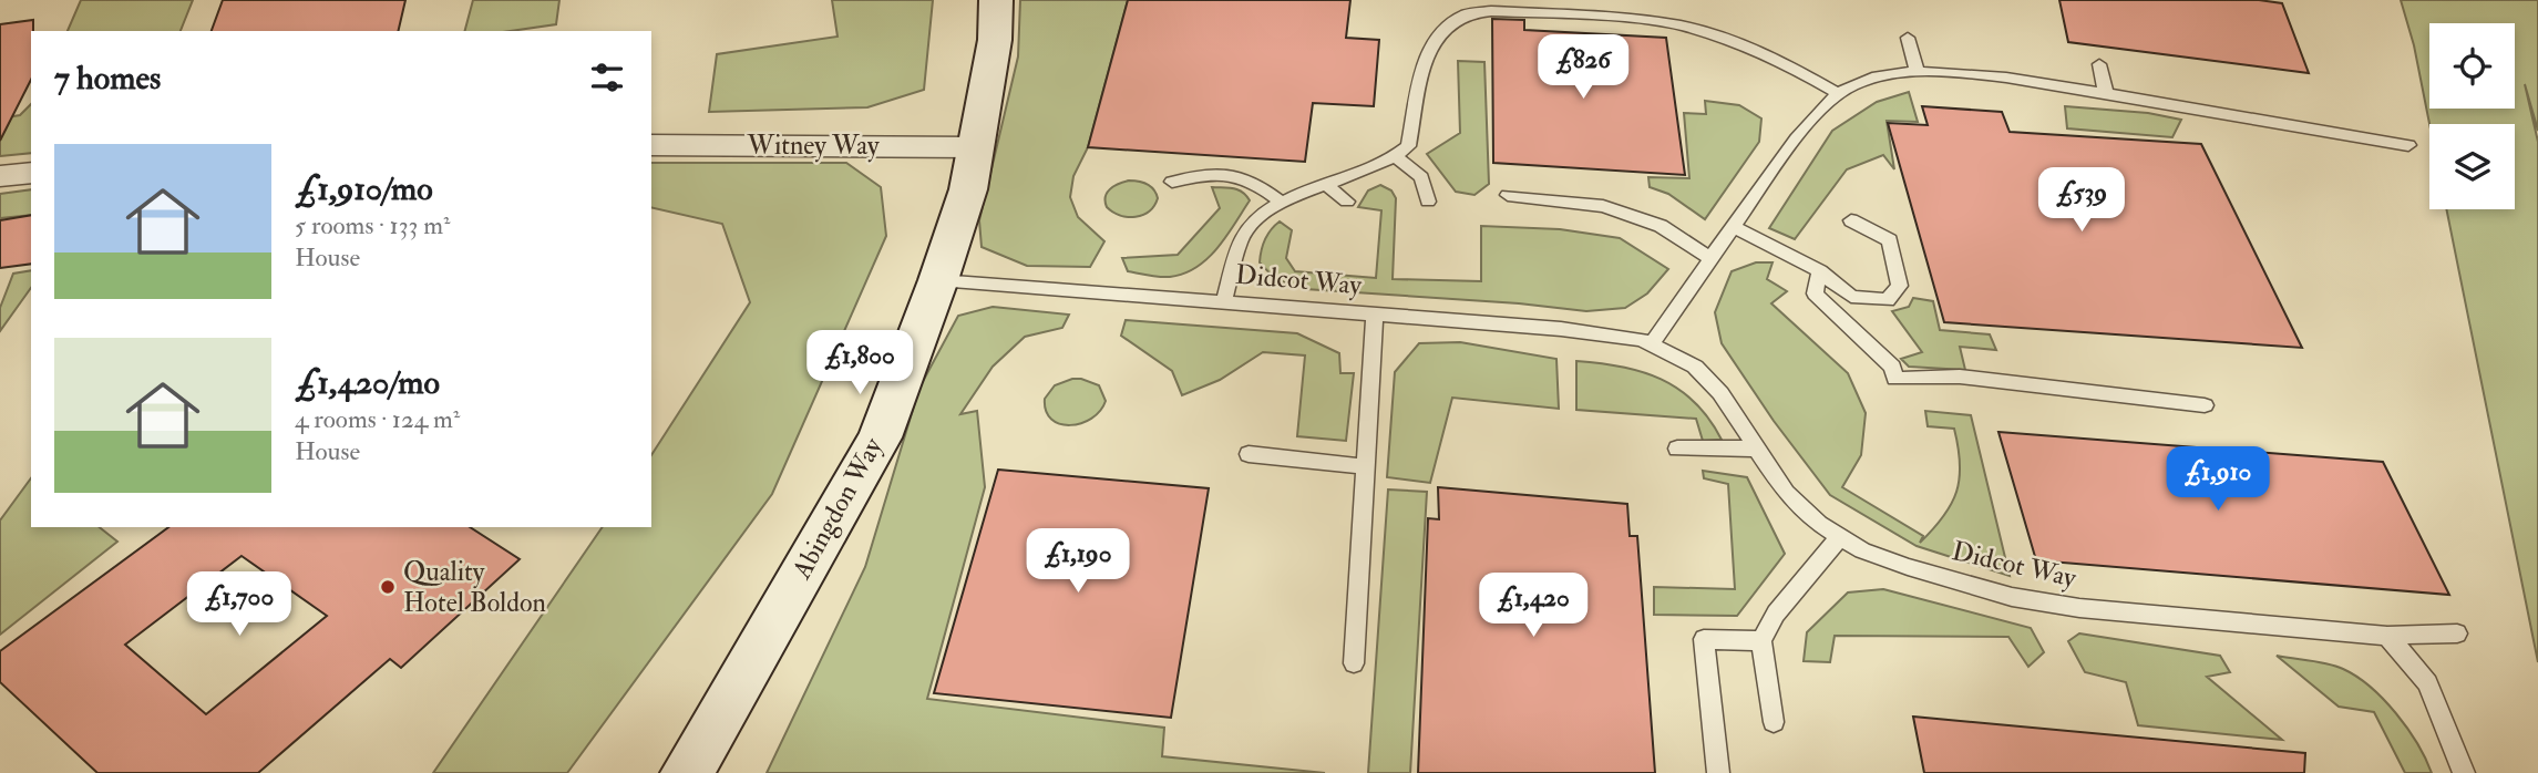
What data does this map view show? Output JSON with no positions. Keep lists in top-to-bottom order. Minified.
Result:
{"streets":{"main road":["Abingdon Way"],"street":["Witney Way"],"lane":["Didcot Way"]},"crossings":[["Witney Way","Abingdon Way"],["Didcot Way","Abingdon Way"]],"places":["Quality Hotel Boldon"],"page":{"heading":"7 homes","price":["£826","£539","£1,800","£1,910","£1,190","£1,700","£1,420"],"list":[{"name":"£1,910/mo","note":"5 rooms · 133 m² · House"},{"name":"£1,420/mo","note":"4 rooms · 124 m² · House"}]}}
